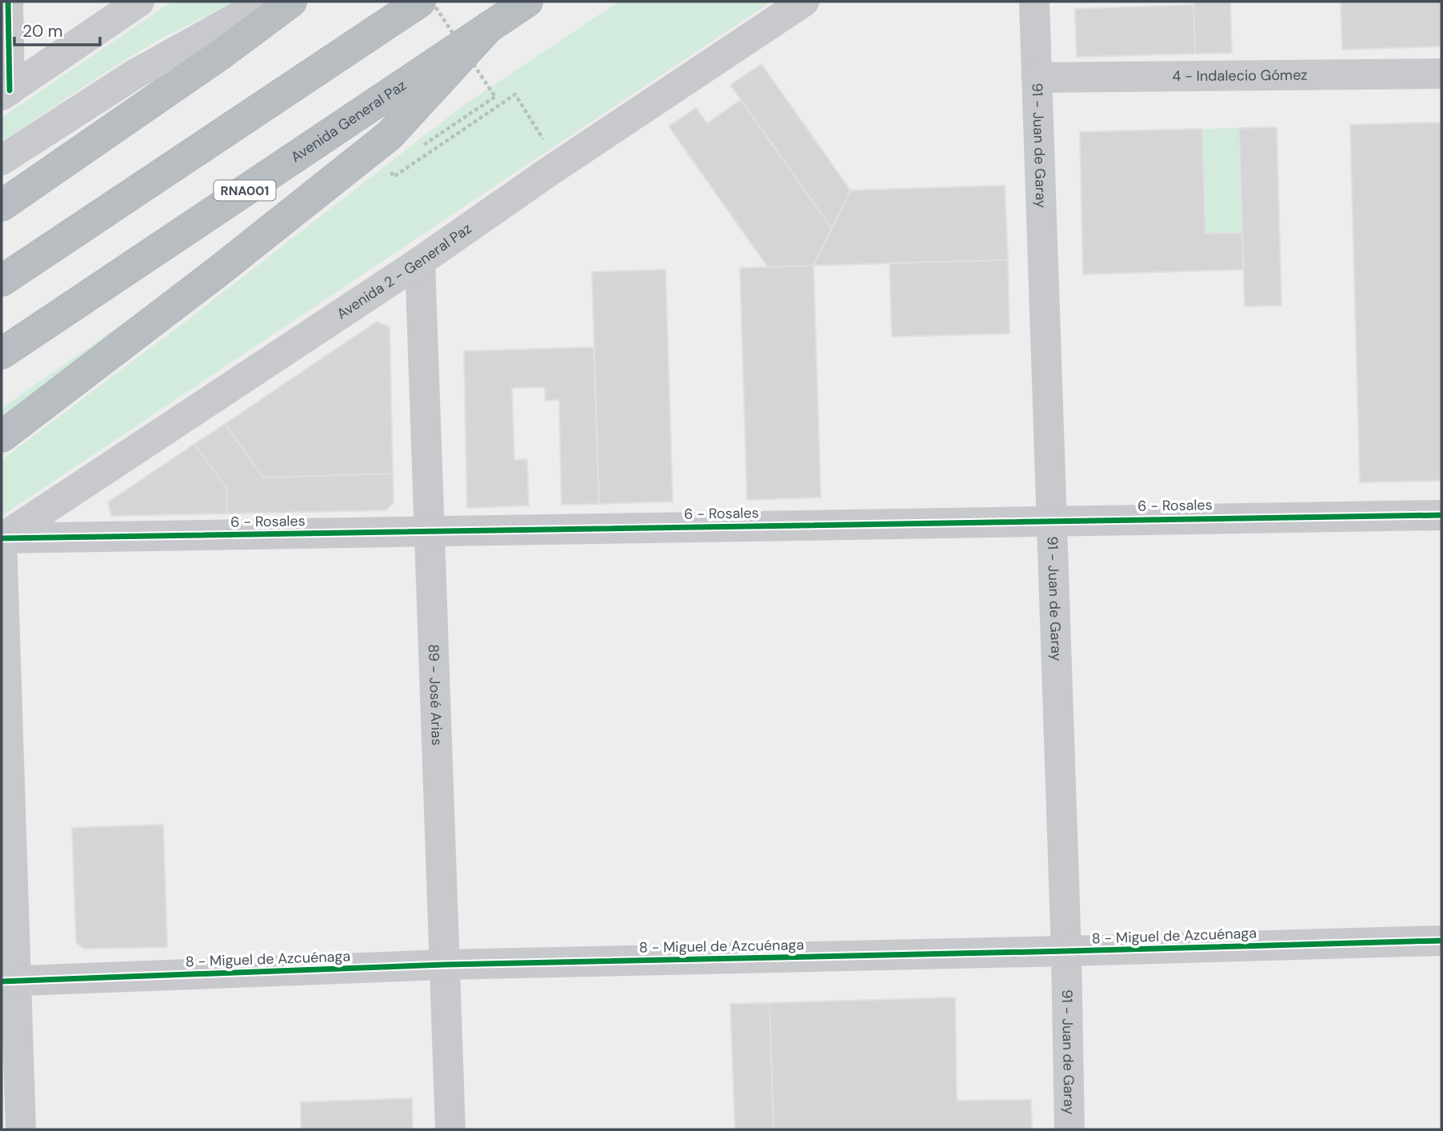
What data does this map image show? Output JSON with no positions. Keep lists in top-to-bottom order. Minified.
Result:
{"streets":{"highway":["Avenida General Paz","RNA001"],"street":["4 - Indalecio Gómez","91 - Juan de Garay","Avenida 2 - General Paz","6 - Rosales","89 - José Arias","8 - Miguel de Azcuénaga"]},"crossings":[["4 - Indalecio Gómez","91 - Juan de Garay"],["91 - Juan de Garay","6 - Rosales"],["91 - Juan de Garay","8 - Miguel de Azcuénaga"],["Avenida 2 - General Paz","6 - Rosales"],["Avenida 2 - General Paz","89 - José Arias"],["6 - Rosales","89 - José Arias"],["89 - José Arias","8 - Miguel de Azcuénaga"]],"scale_bar":"20 m"}
